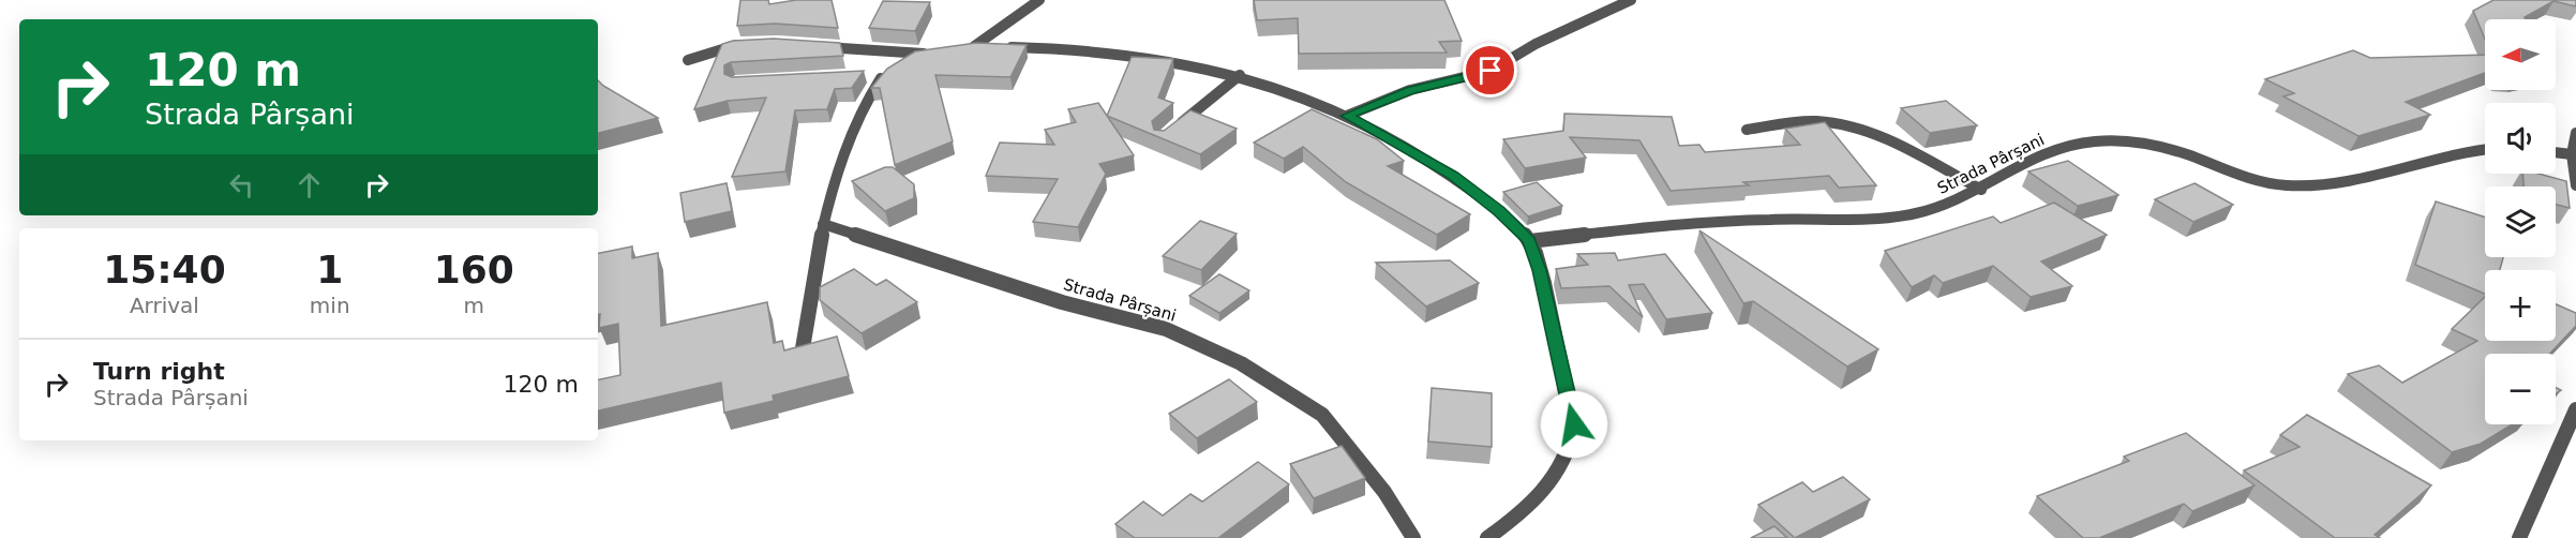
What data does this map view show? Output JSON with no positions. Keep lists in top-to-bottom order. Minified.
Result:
{"streets":{"street":["Strada Pârșani"]},"north":"left","page":{"map_buttons":["+","−"],"turn":["120 m","Strada Pârșani"],"eta":["15:40","Arrival","1","min","160","m"],"list":[{"name":"Turn right","note":"Strada Pârșani","value":"120 m"}]}}
